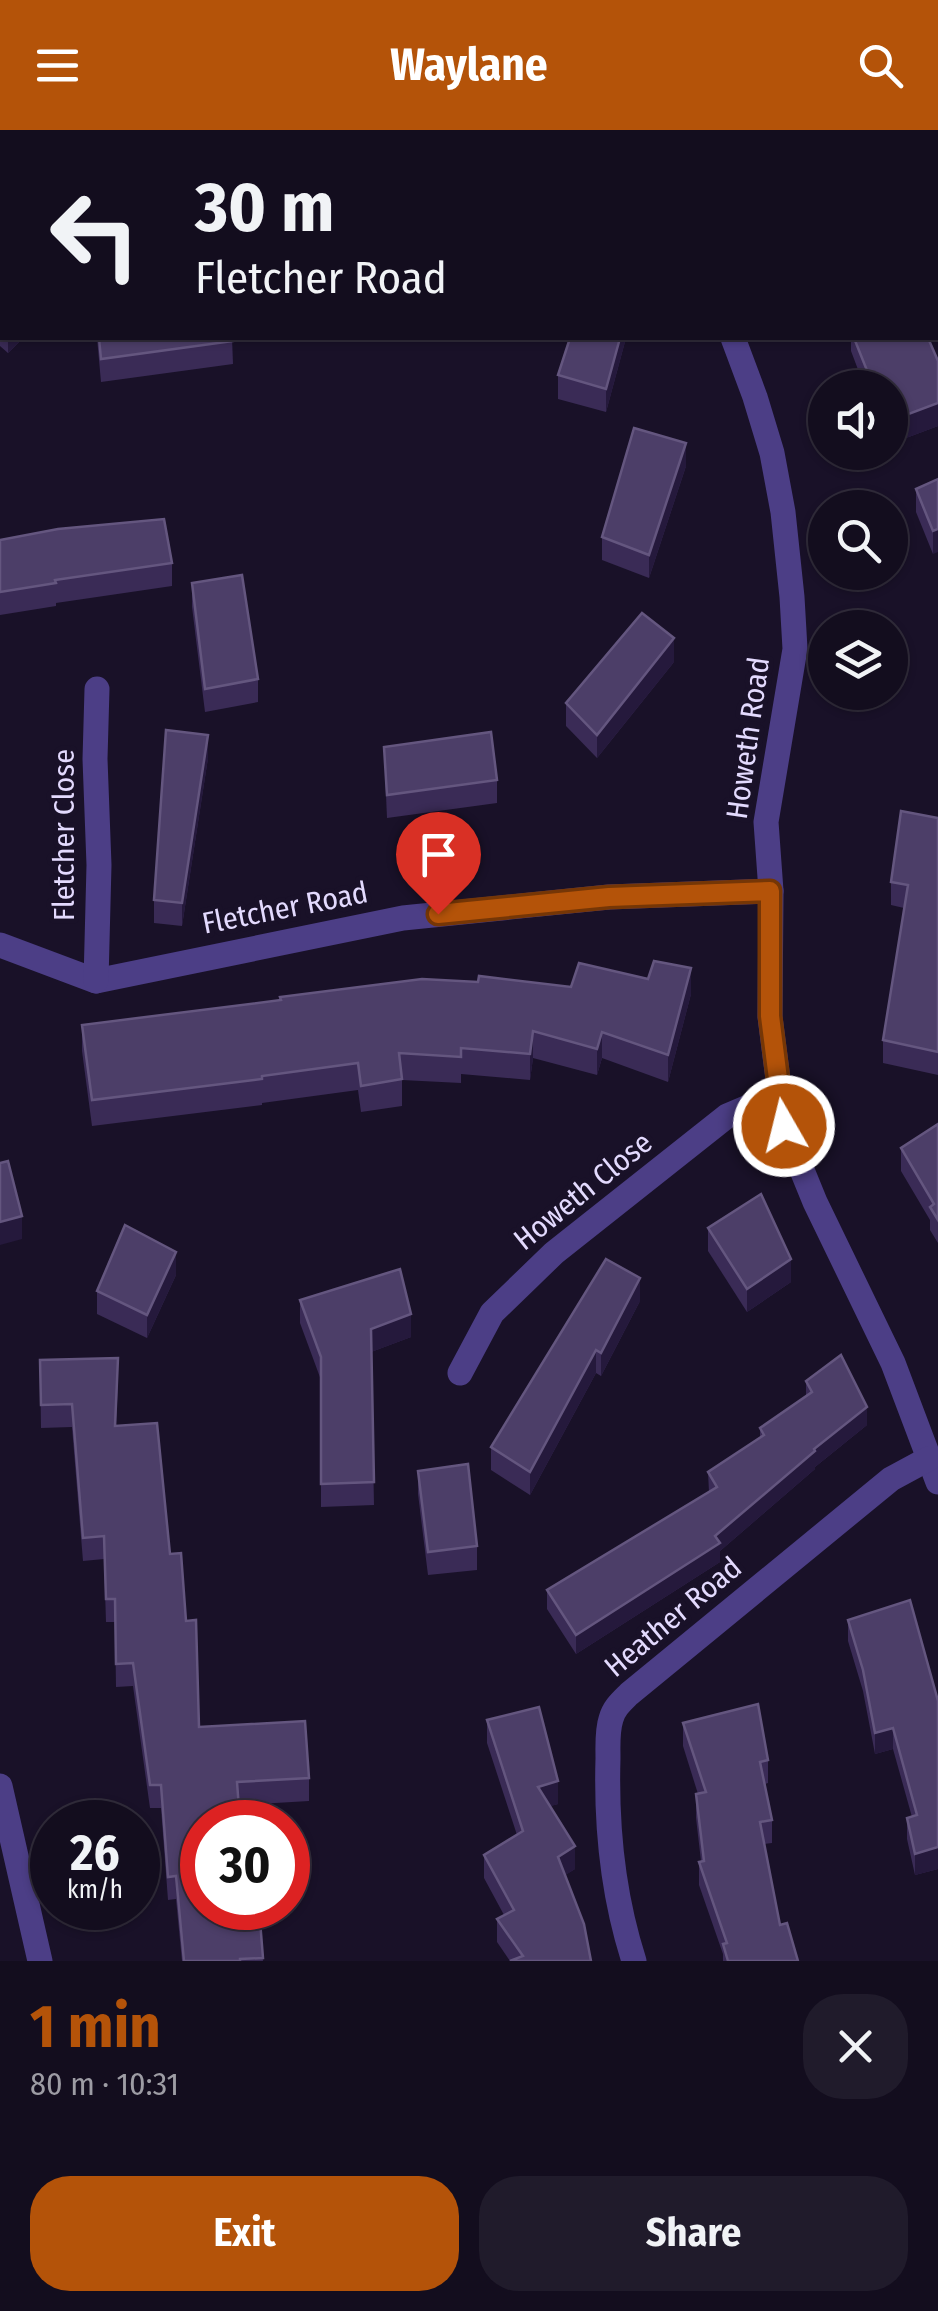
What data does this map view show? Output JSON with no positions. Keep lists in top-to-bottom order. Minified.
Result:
{"streets":{"street":["Howeth Road","Fletcher Close","Fletcher Road","Howeth Close","Heather Road"]},"crossings":[["Howeth Road","Fletcher Road"],["Howeth Road","Howeth Close"],["Howeth Road","Heather Road"],["Fletcher Close","Fletcher Road"]],"page":{"header":"Waylane","turn":["30 m","Fletcher Road"],"speed":"26 km/h","limit":"30","heading":["1 min","80 m · 10:31"],"buttons":["Exit","Share"]}}
